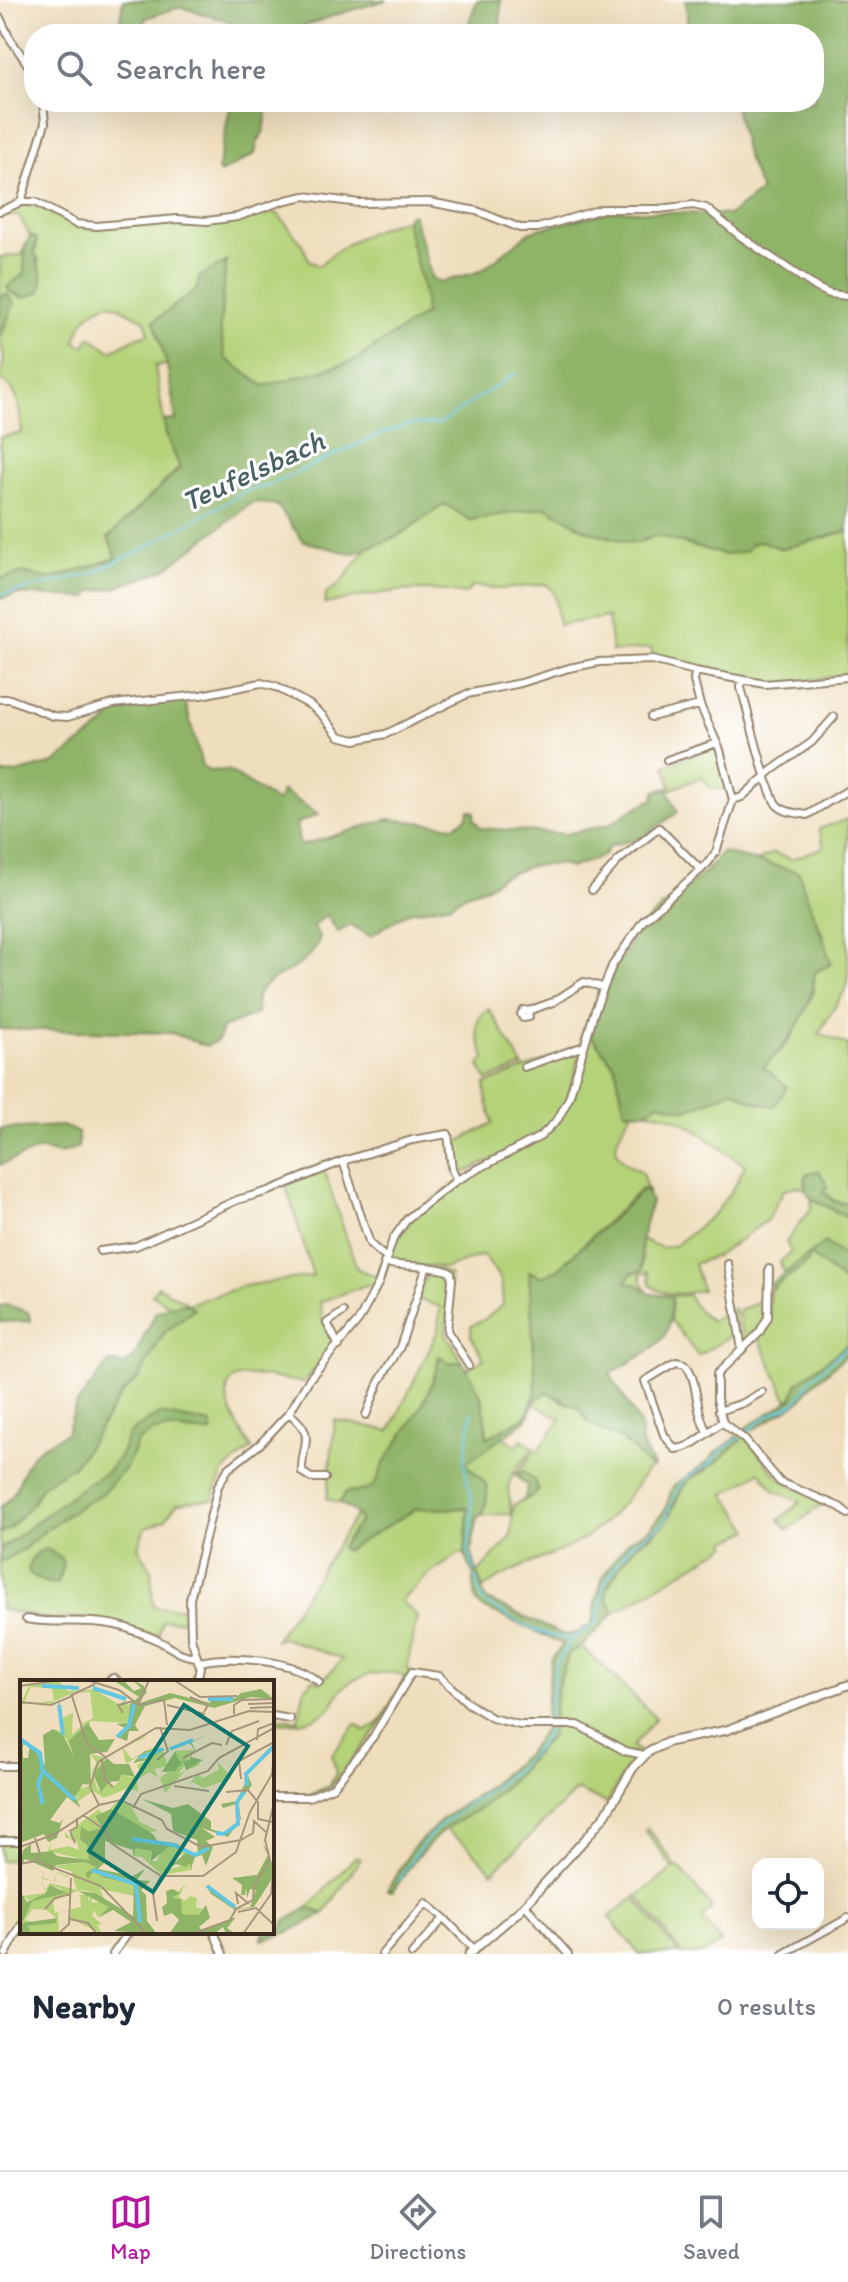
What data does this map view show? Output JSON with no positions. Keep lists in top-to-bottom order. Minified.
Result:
{"water":["Teufelsbach"],"page":{"search":"Search here","heading":["Nearby","0 results"],"nav":["Map","Directions","Saved"]}}
